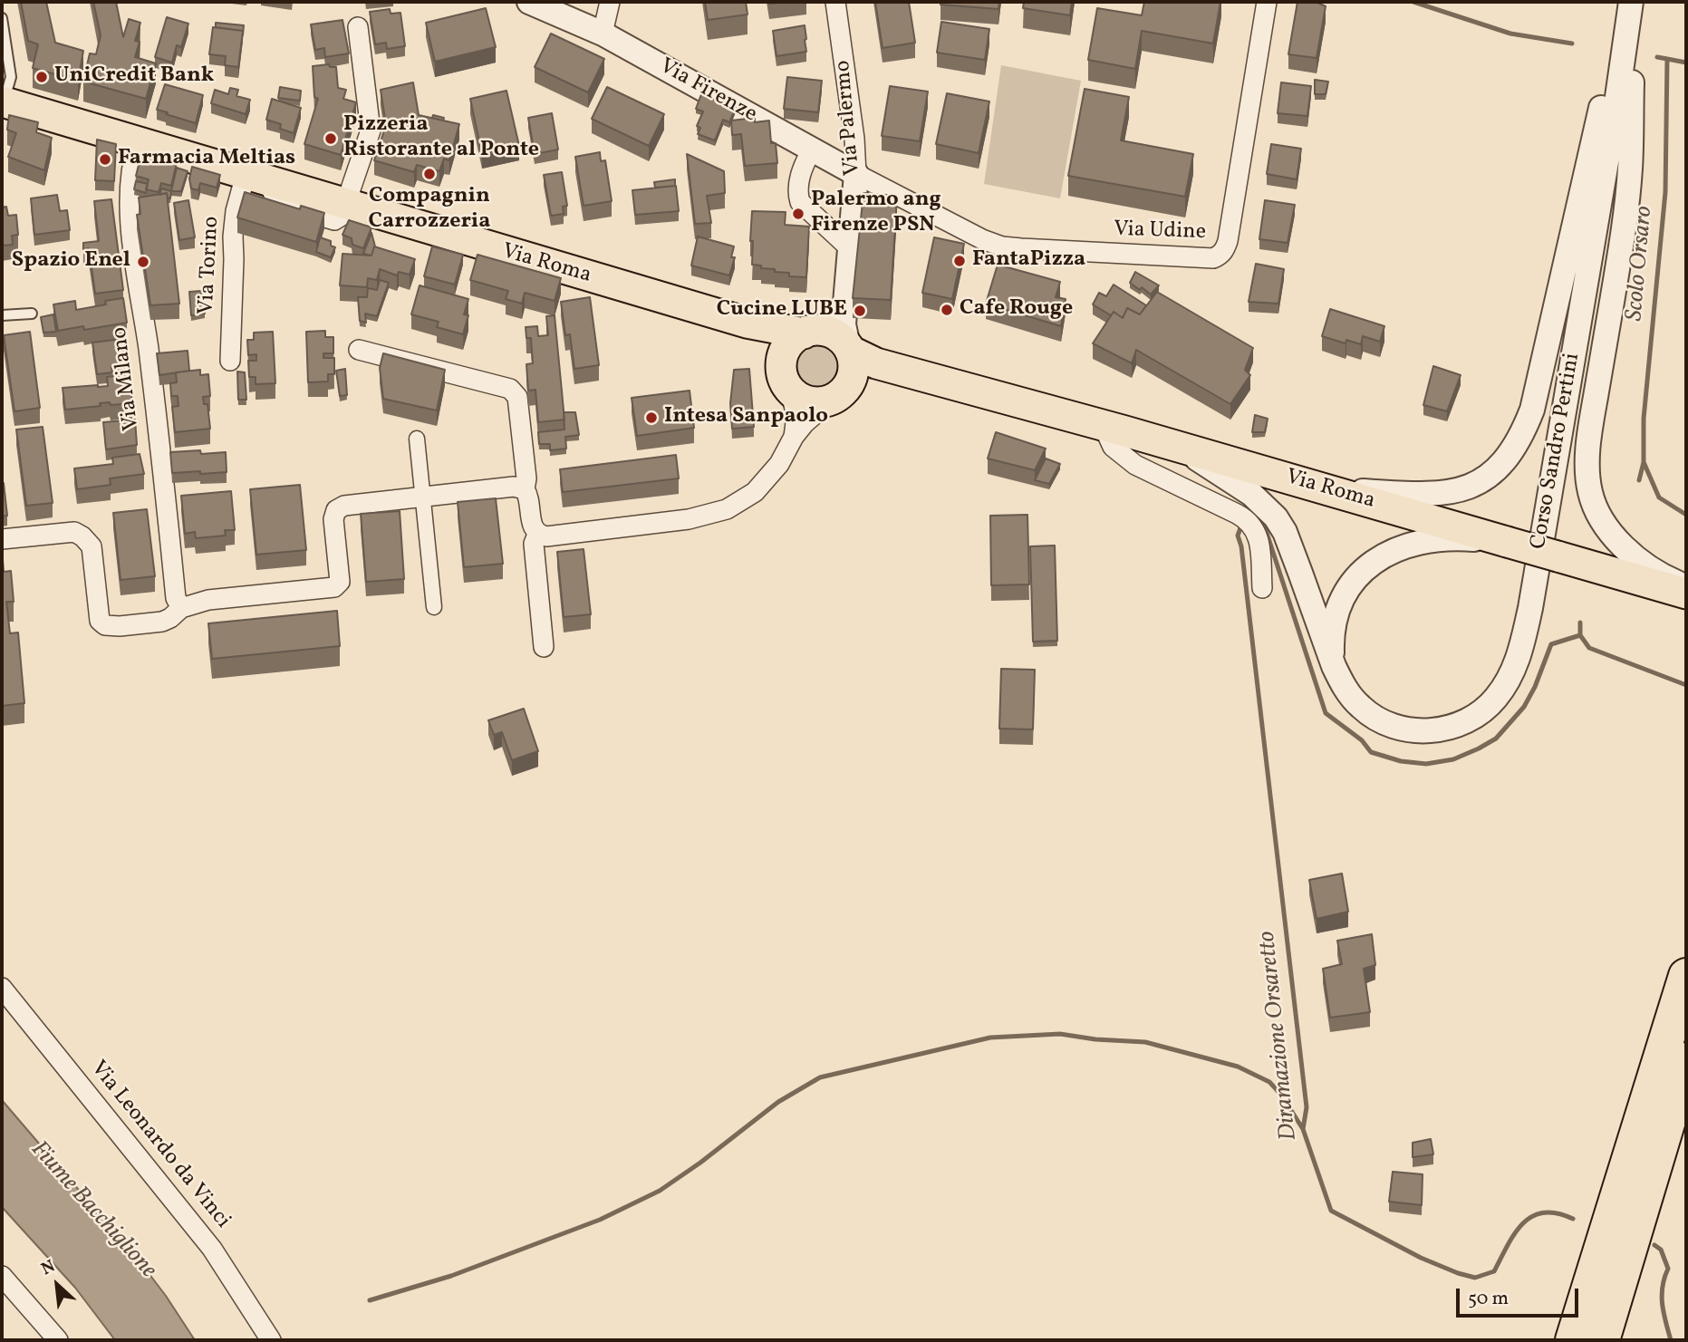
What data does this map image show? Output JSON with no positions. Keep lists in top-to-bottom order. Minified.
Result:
{"streets":{"main road":["Via Roma"],"street":["Via Firenze","Via Palermo","Via Udine","Via Torino","Via Milano","Corso Sandro Pertini","Via Leonardo da Vinci"]},"crossings":[["Via Firenze","Via Palermo"],["Via Firenze","Via Udine"],["Via Palermo","Via Udine"],["Via Palermo","Via Roma"],["Via Roma","Via Torino"],["Via Roma","Via Milano"],["Via Roma","Corso Sandro Pertini"]],"water":["Scolo Orsaro","Diramazione Orsaretto","Fiume Bacchiglione"],"places":["UniCredit Bank","Pizzeria Ristorante al Ponte","Farmacia Meltias","Compagnin Carrozzeria","Palermo ang Firenze PSN","FantaPizza","Spazio Enel","Cafe Rouge","Cucine LUBE","Intesa Sanpaolo"],"scale_bar":"50 m","north":"top left"}
